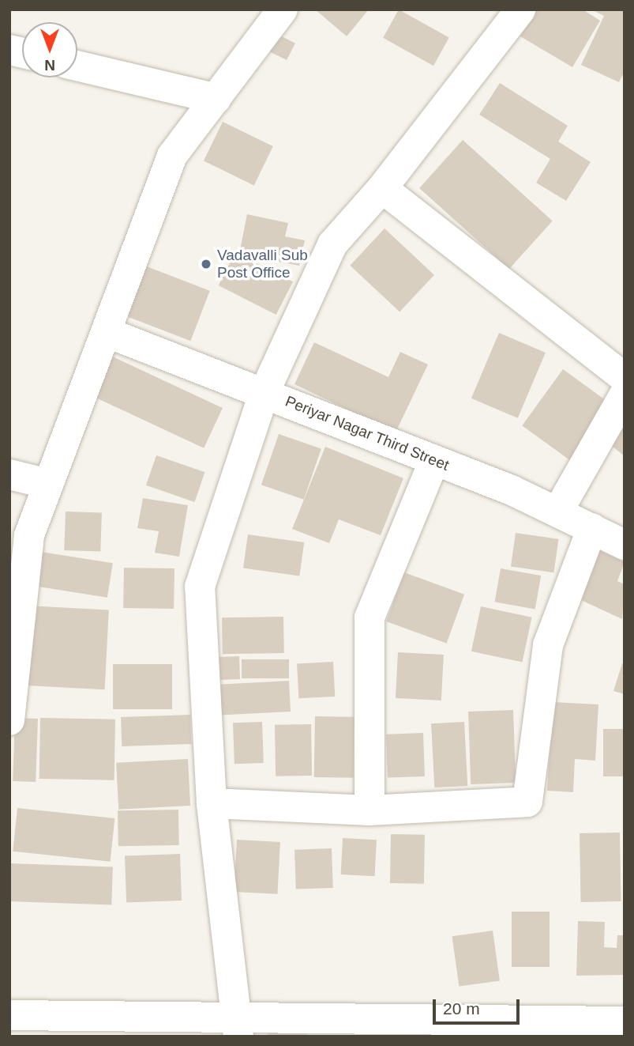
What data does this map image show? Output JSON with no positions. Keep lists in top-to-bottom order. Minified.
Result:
{"streets":{"street":["Periyar Nagar Third Street"]},"places":["Vadavalli Sub Post Office"],"scale_bar":"20 m","north":"bottom"}
